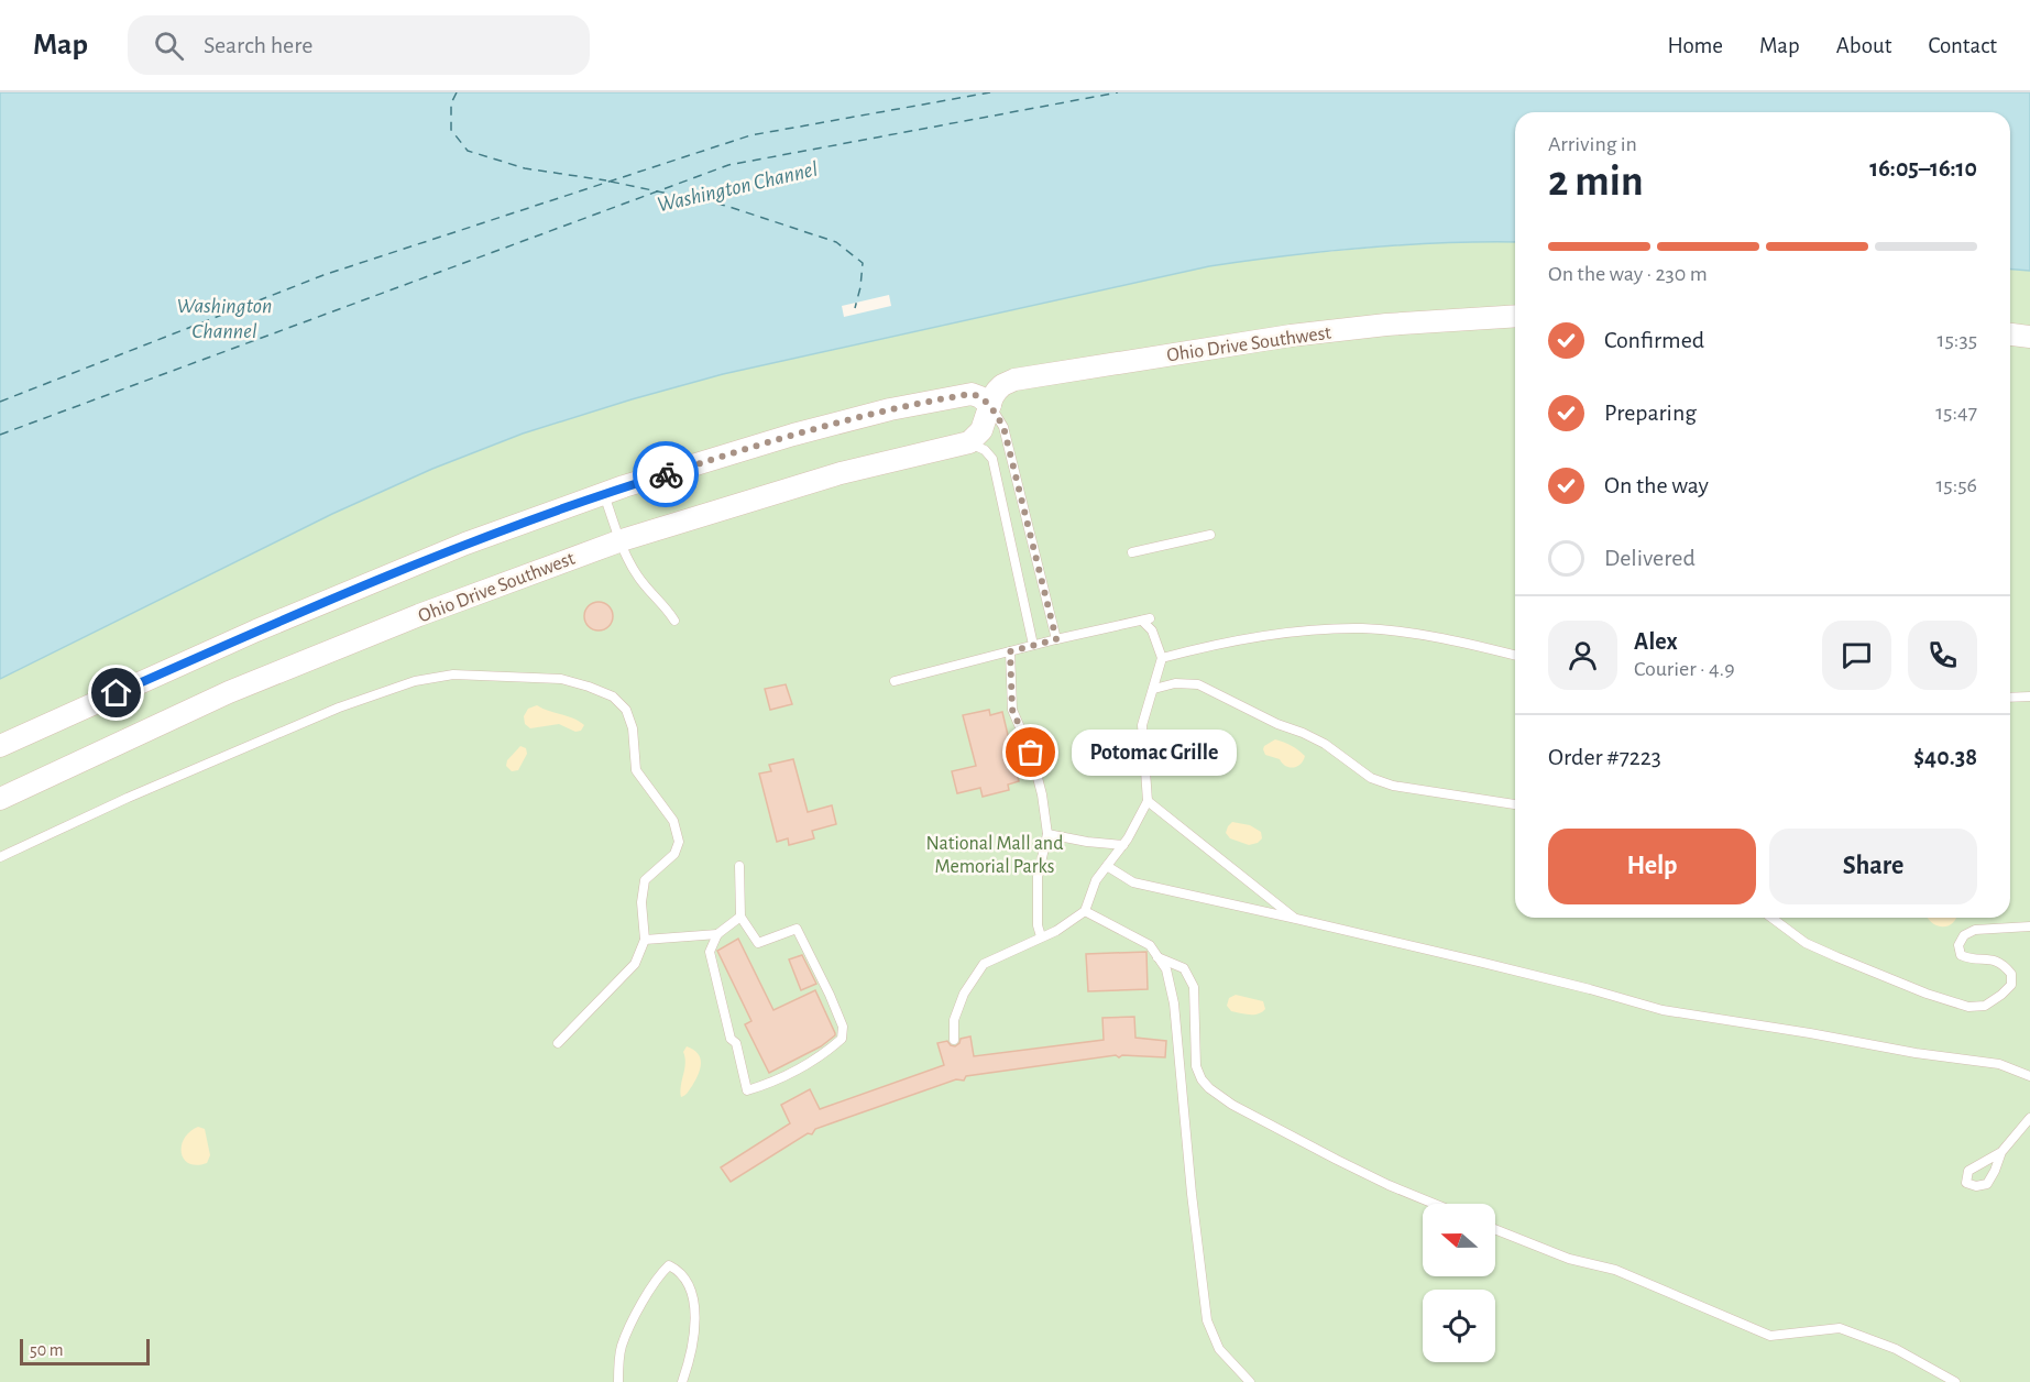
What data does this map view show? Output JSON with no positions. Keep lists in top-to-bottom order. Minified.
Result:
{"streets":{"street":["Ohio Drive Southwest"]},"water":["Washington Channel"],"parks":["National Mall and Memorial Parks"],"places":["Potomac Grille"],"scale_bar":"50 m","north":"left","page":{"header":"Map","search":"Search here","nav":["Home","Map","About","Contact"],"heading":["2 min","Arriving in","16:05–16:10"],"panel":["Alex","Courier · 4.9","Order #7223","$40.38"],"bar":"On the way · 230 m","list":[["Confirmed","15:35"],["Preparing","15:47"],["On the way","15:56"],"Delivered"],"bubble":"Potomac Grille","buttons":["Help","Share"],"scale":"50 m"}}
